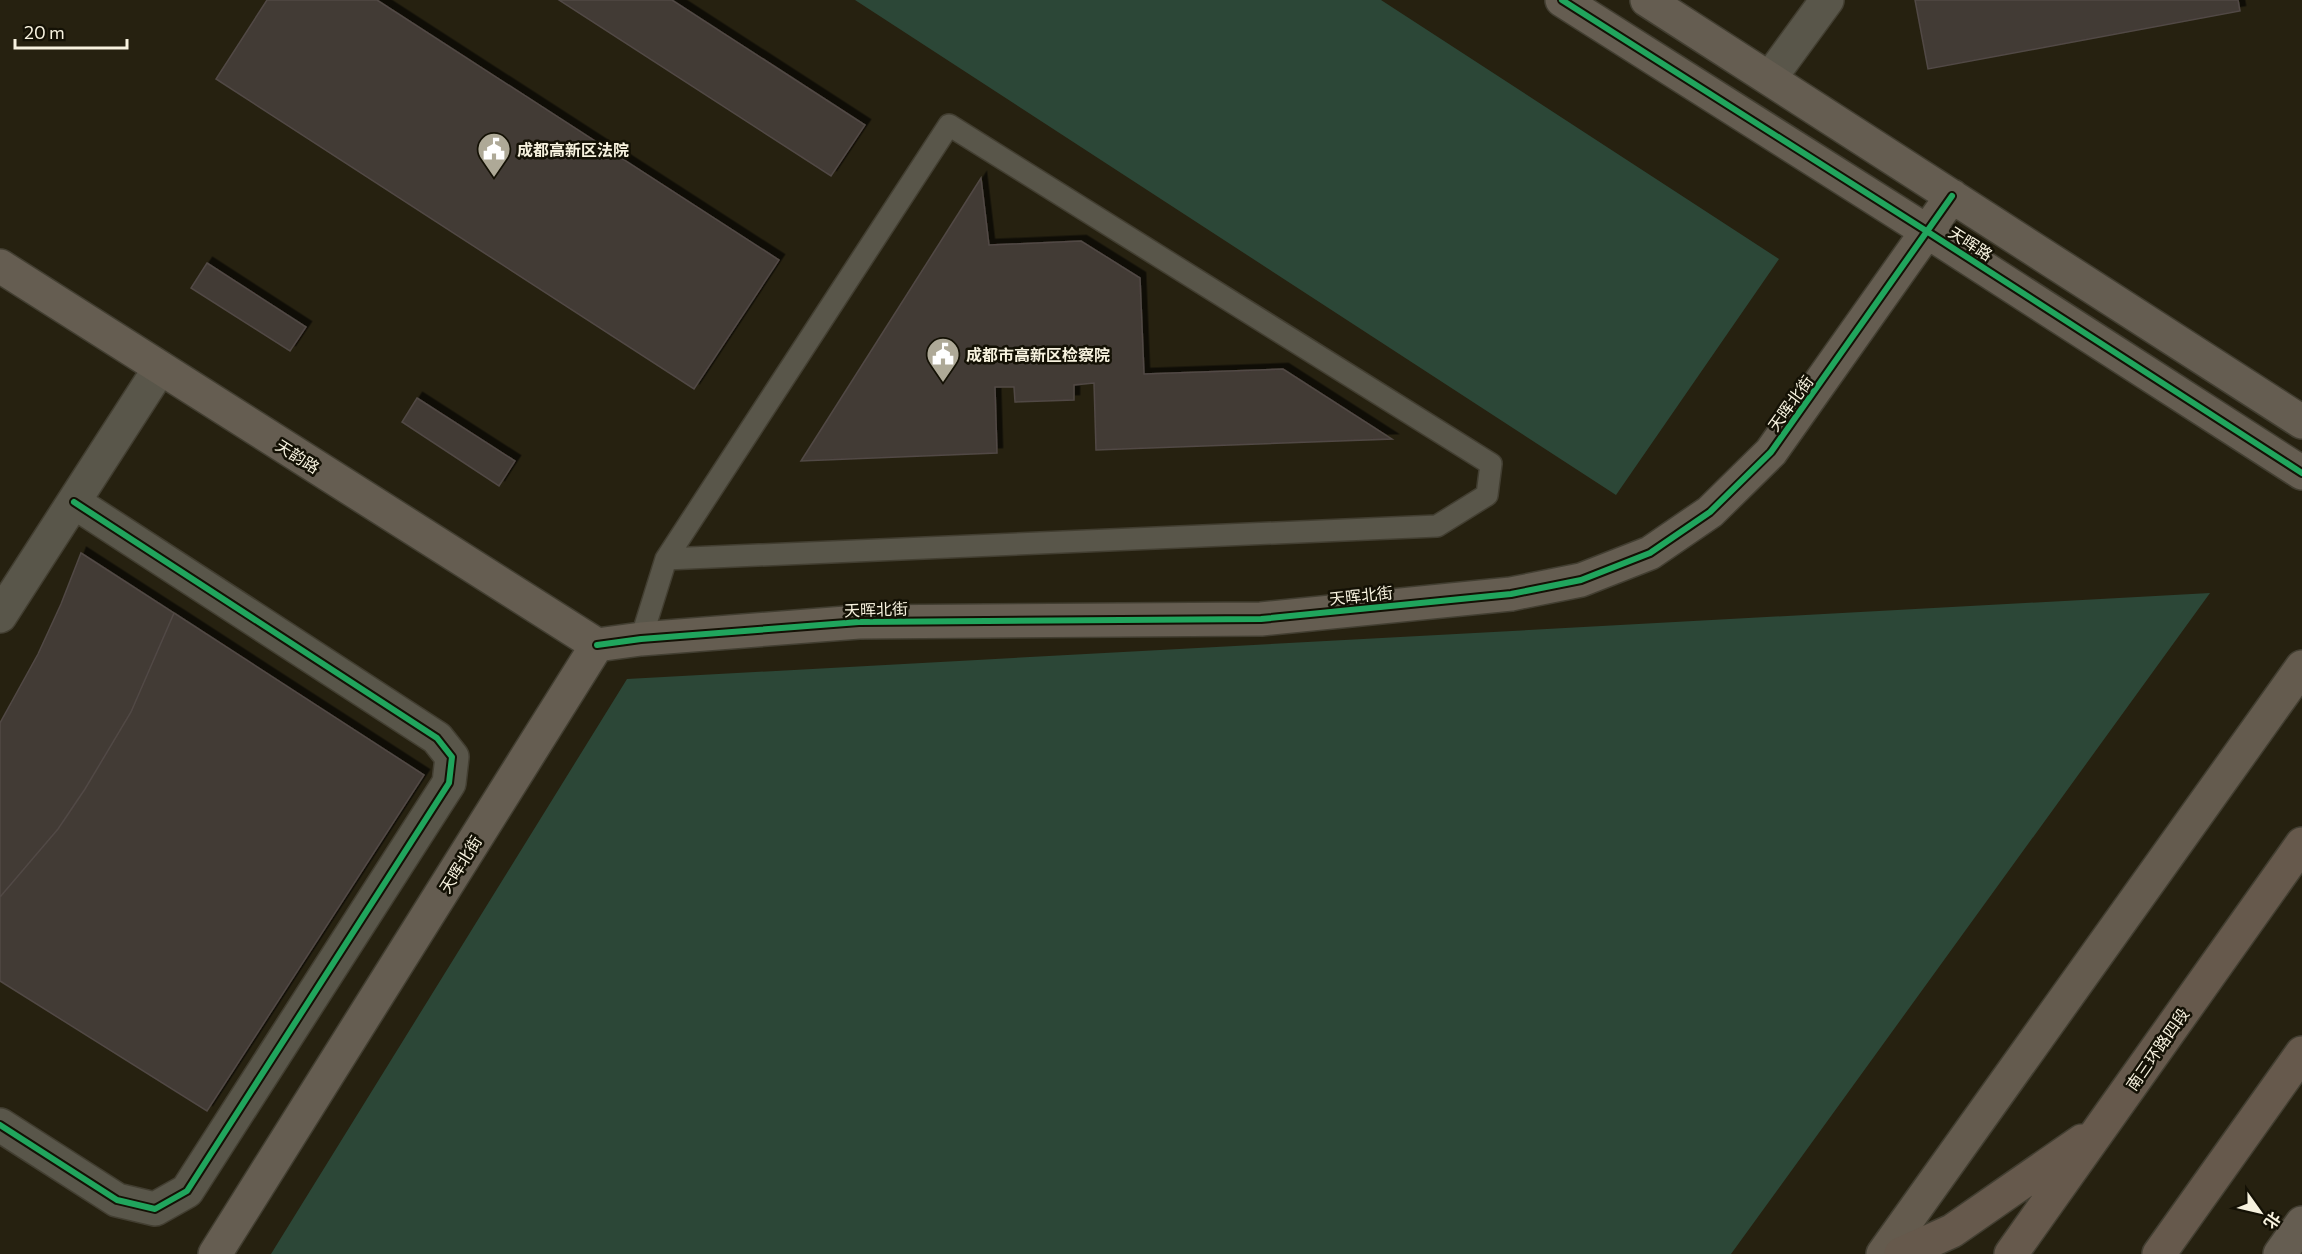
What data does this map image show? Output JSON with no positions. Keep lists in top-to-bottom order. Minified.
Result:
{"streets":{"highway":["南三环路四段"],"street":["天晖路","天晖北街","天韵路"]},"crossings":[["天晖路","天晖北街"],["天晖北街","天韵路"]],"places":{"public building":["成都高新区法院","成都市高新区检察院"]},"scale_bar":"20 m","north":"bottom right"}
